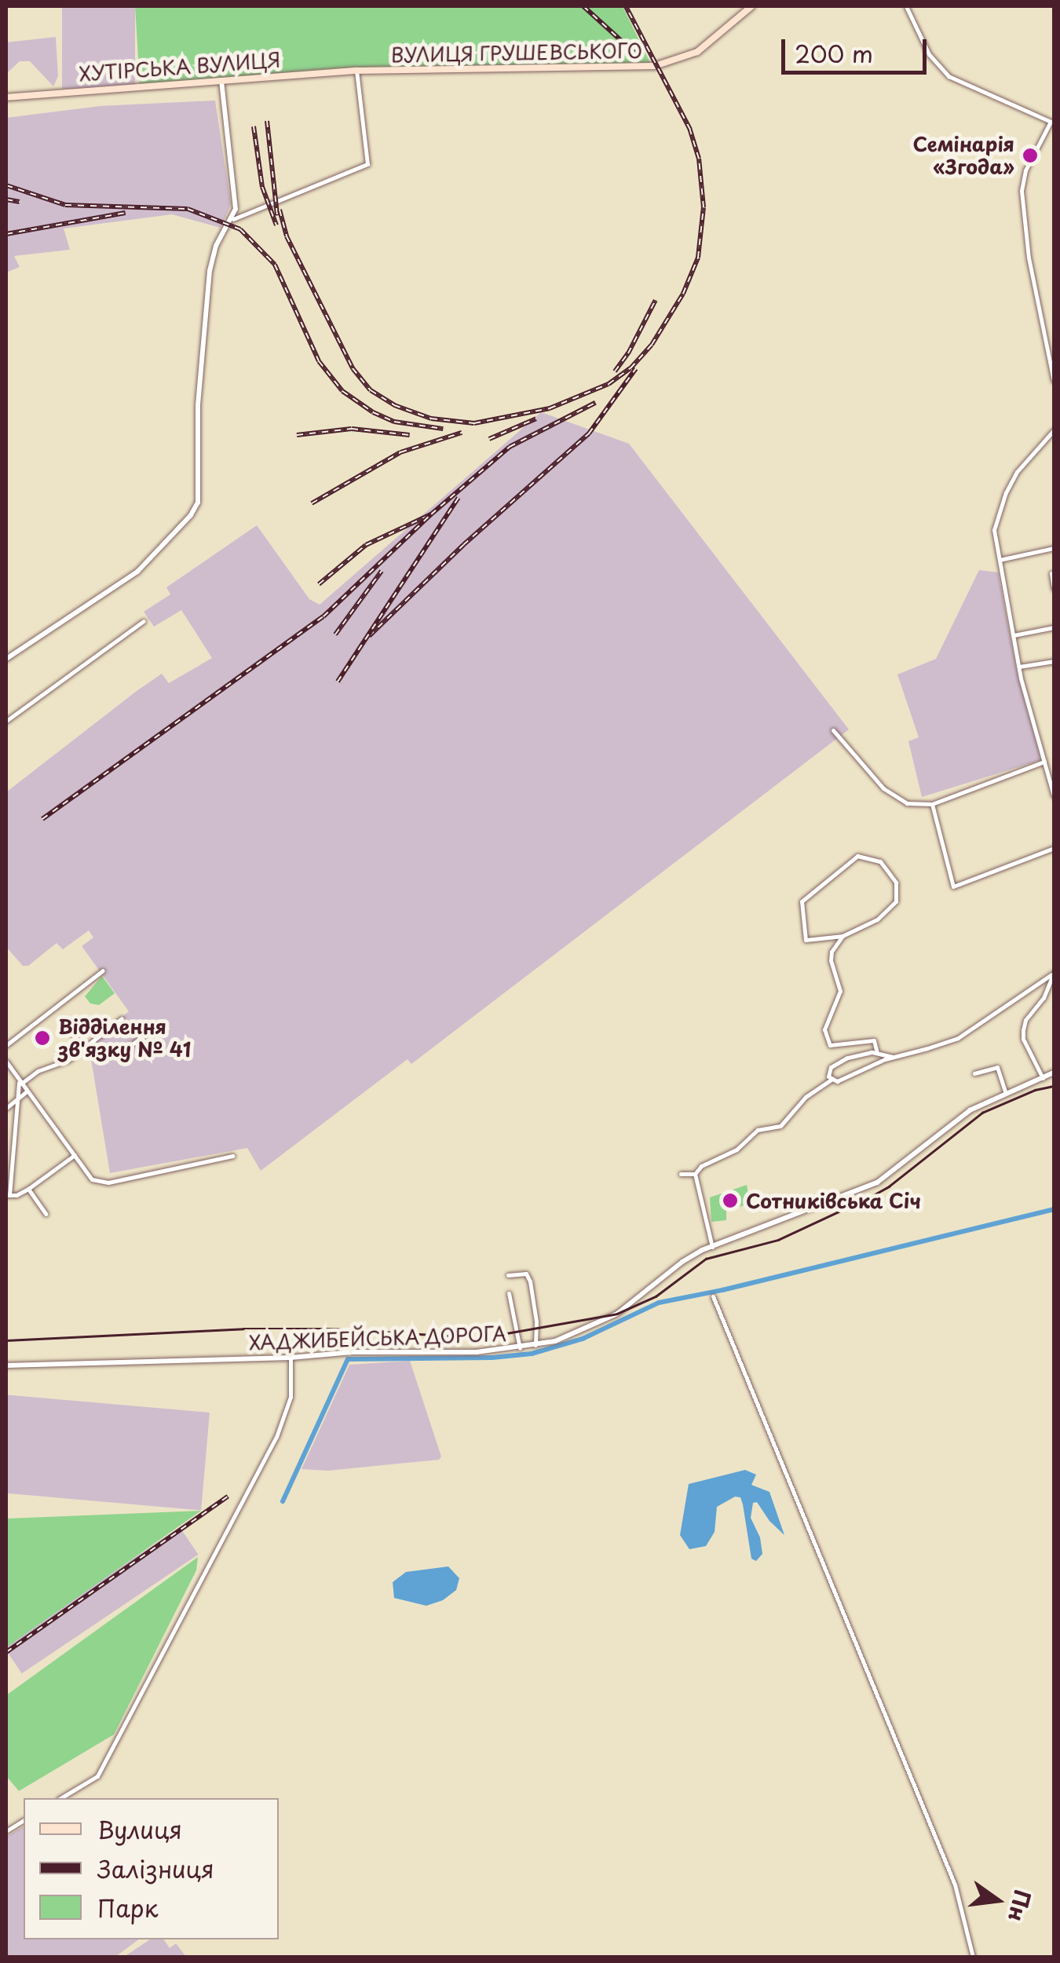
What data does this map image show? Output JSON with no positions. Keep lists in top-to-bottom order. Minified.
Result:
{"streets":{"main road":["ВУЛИЦЯ ГРУШЕВСЬКОГО","ХУТІРСЬКА ВУЛИЦЯ"],"street":["ХАДЖИБЕЙСЬКА ДОРОГА"]},"crossings":[["ВУЛИЦЯ ГРУШЕВСЬКОГО","ХУТІРСЬКА ВУЛИЦЯ"]],"places":["Семінарія «Згода»","Відділення зв'язку № 41","Сотниківська Січ"],"legend":["Вулиця","Залізниця","Парк"],"scale_bar":"200 m","north":"right"}
